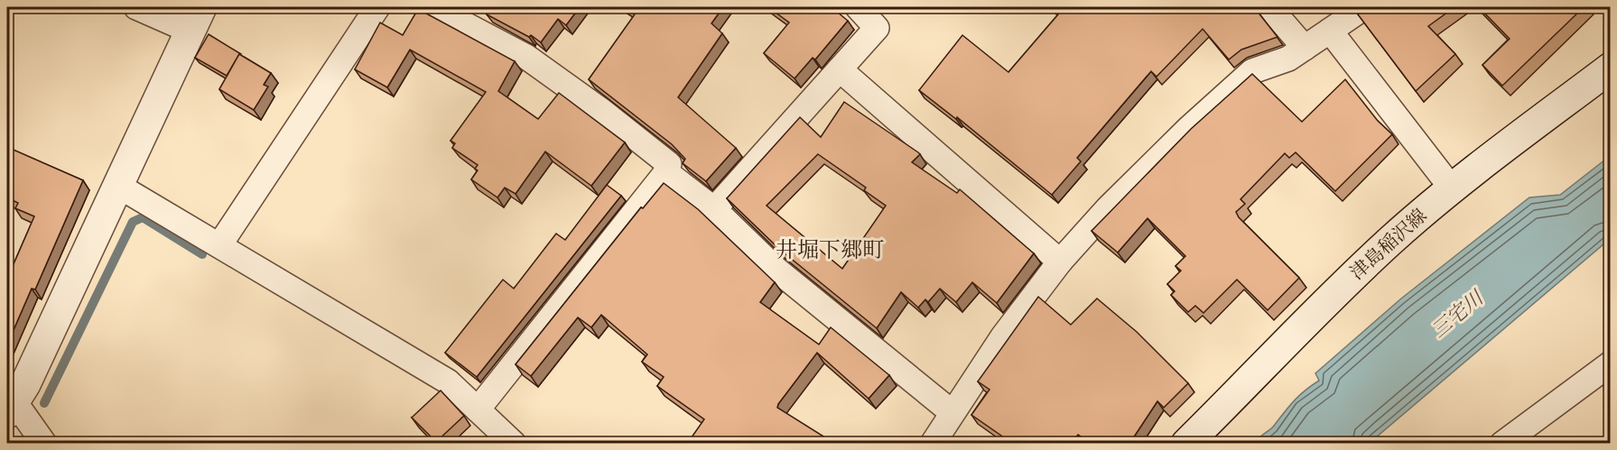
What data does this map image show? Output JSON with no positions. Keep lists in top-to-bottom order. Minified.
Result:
{"streets":{"main road":["津島稲沢線"]},"districts":["井堀下郷町"],"water":["三宅川"]}
